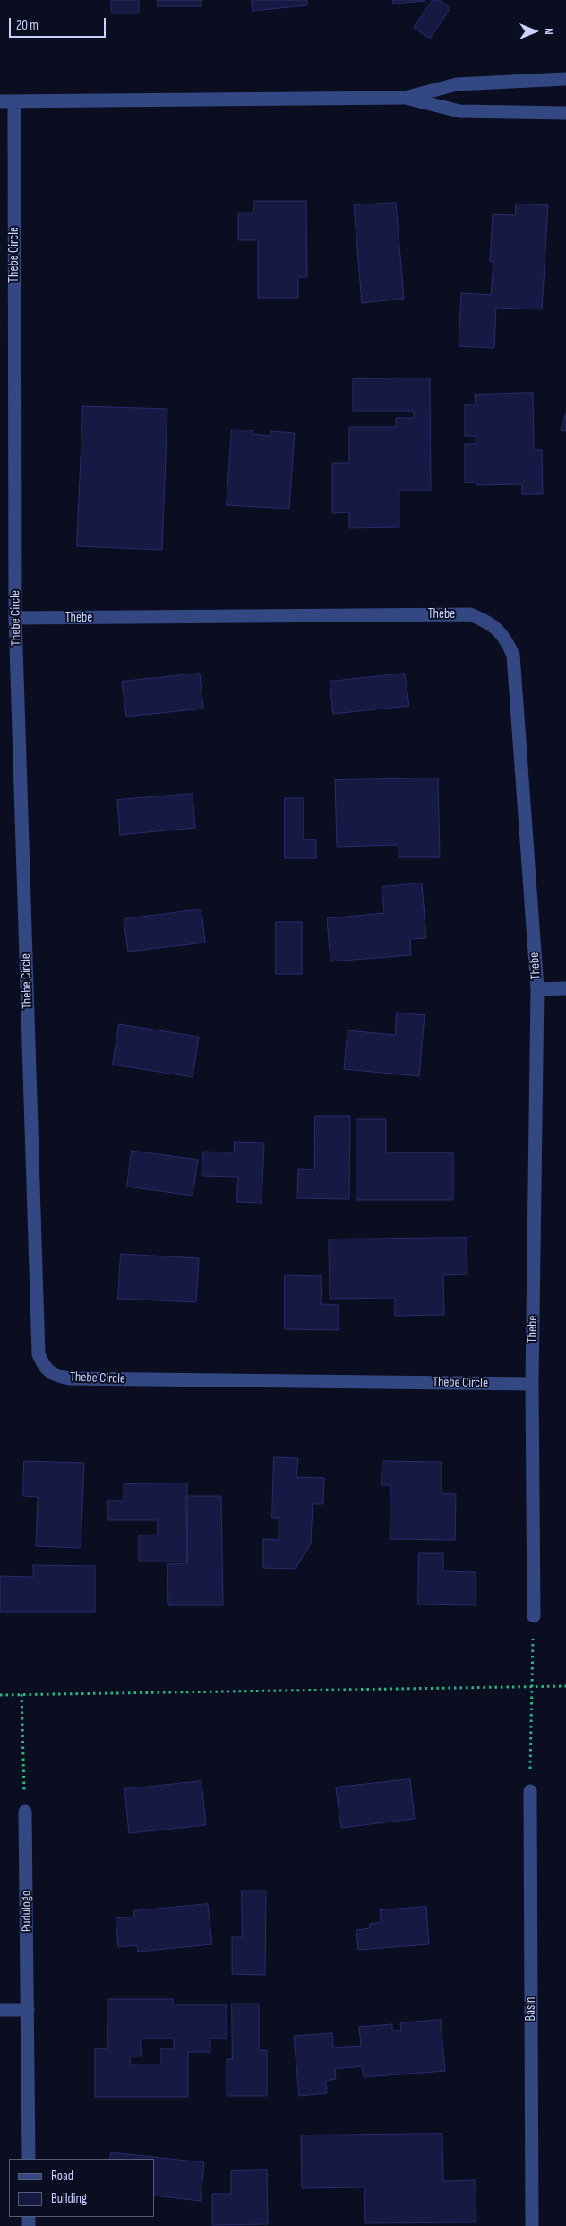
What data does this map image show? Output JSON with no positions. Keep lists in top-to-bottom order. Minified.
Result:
{"streets":{"street":["Thebe Circle","Thebe","Pudulogo","Basin"]},"crossings":[["Thebe Circle","Thebe"]],"legend":["Road","Building"],"scale_bar":"20 m","north":"right"}
